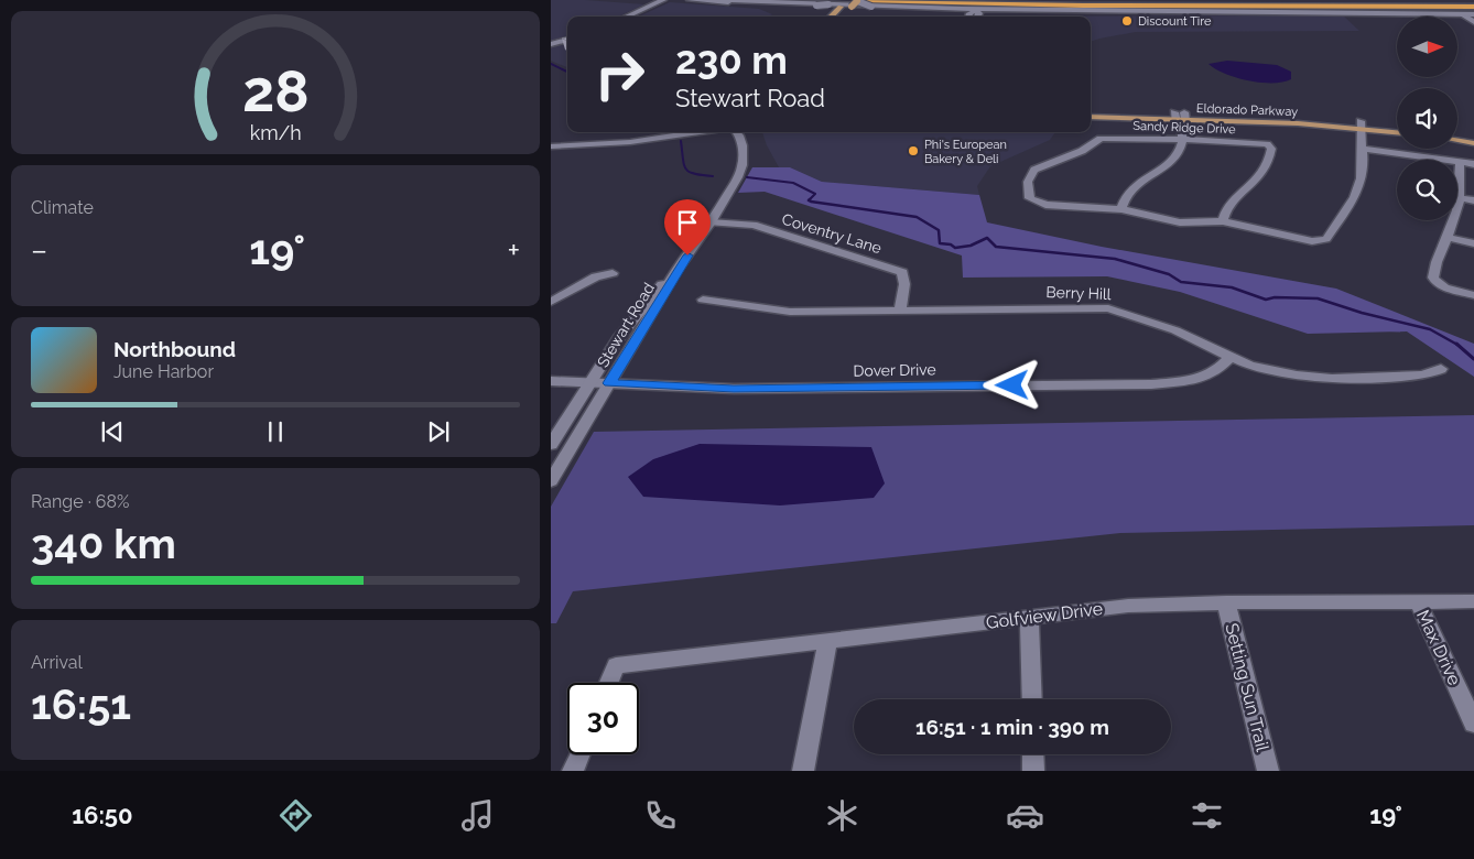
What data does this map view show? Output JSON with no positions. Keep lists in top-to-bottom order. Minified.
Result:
{"streets":{"main road":["Eldorado Parkway"],"street":["Sandy Ridge Drive","Coventry Lane","Berry Hill","Stewart Road","Dover Drive","Golfview Drive","Max Drive","Setting Sun Trail"]},"crossings":[["Coventry Lane","Berry Hill"],["Coventry Lane","Stewart Road"],["Berry Hill","Dover Drive"],["Stewart Road","Dover Drive"],["Golfview Drive","Max Drive"],["Golfview Drive","Setting Sun Trail"]],"places":["Discount Tire","Phi's European Bakery & Deli"],"north":"right","page":{"turn":["230 m","Stewart Road"],"tile":["Climate",["Range · 68%","340 km"],["Arrival","16:51"]],"heat":["−","19°","+"],"song":["Northbound","June Harbor"],"limit":"30","trip":"16:51 · 1 min · 390 m","tabs":["16:50","19°"],"gauge":["28","km/h"]}}
